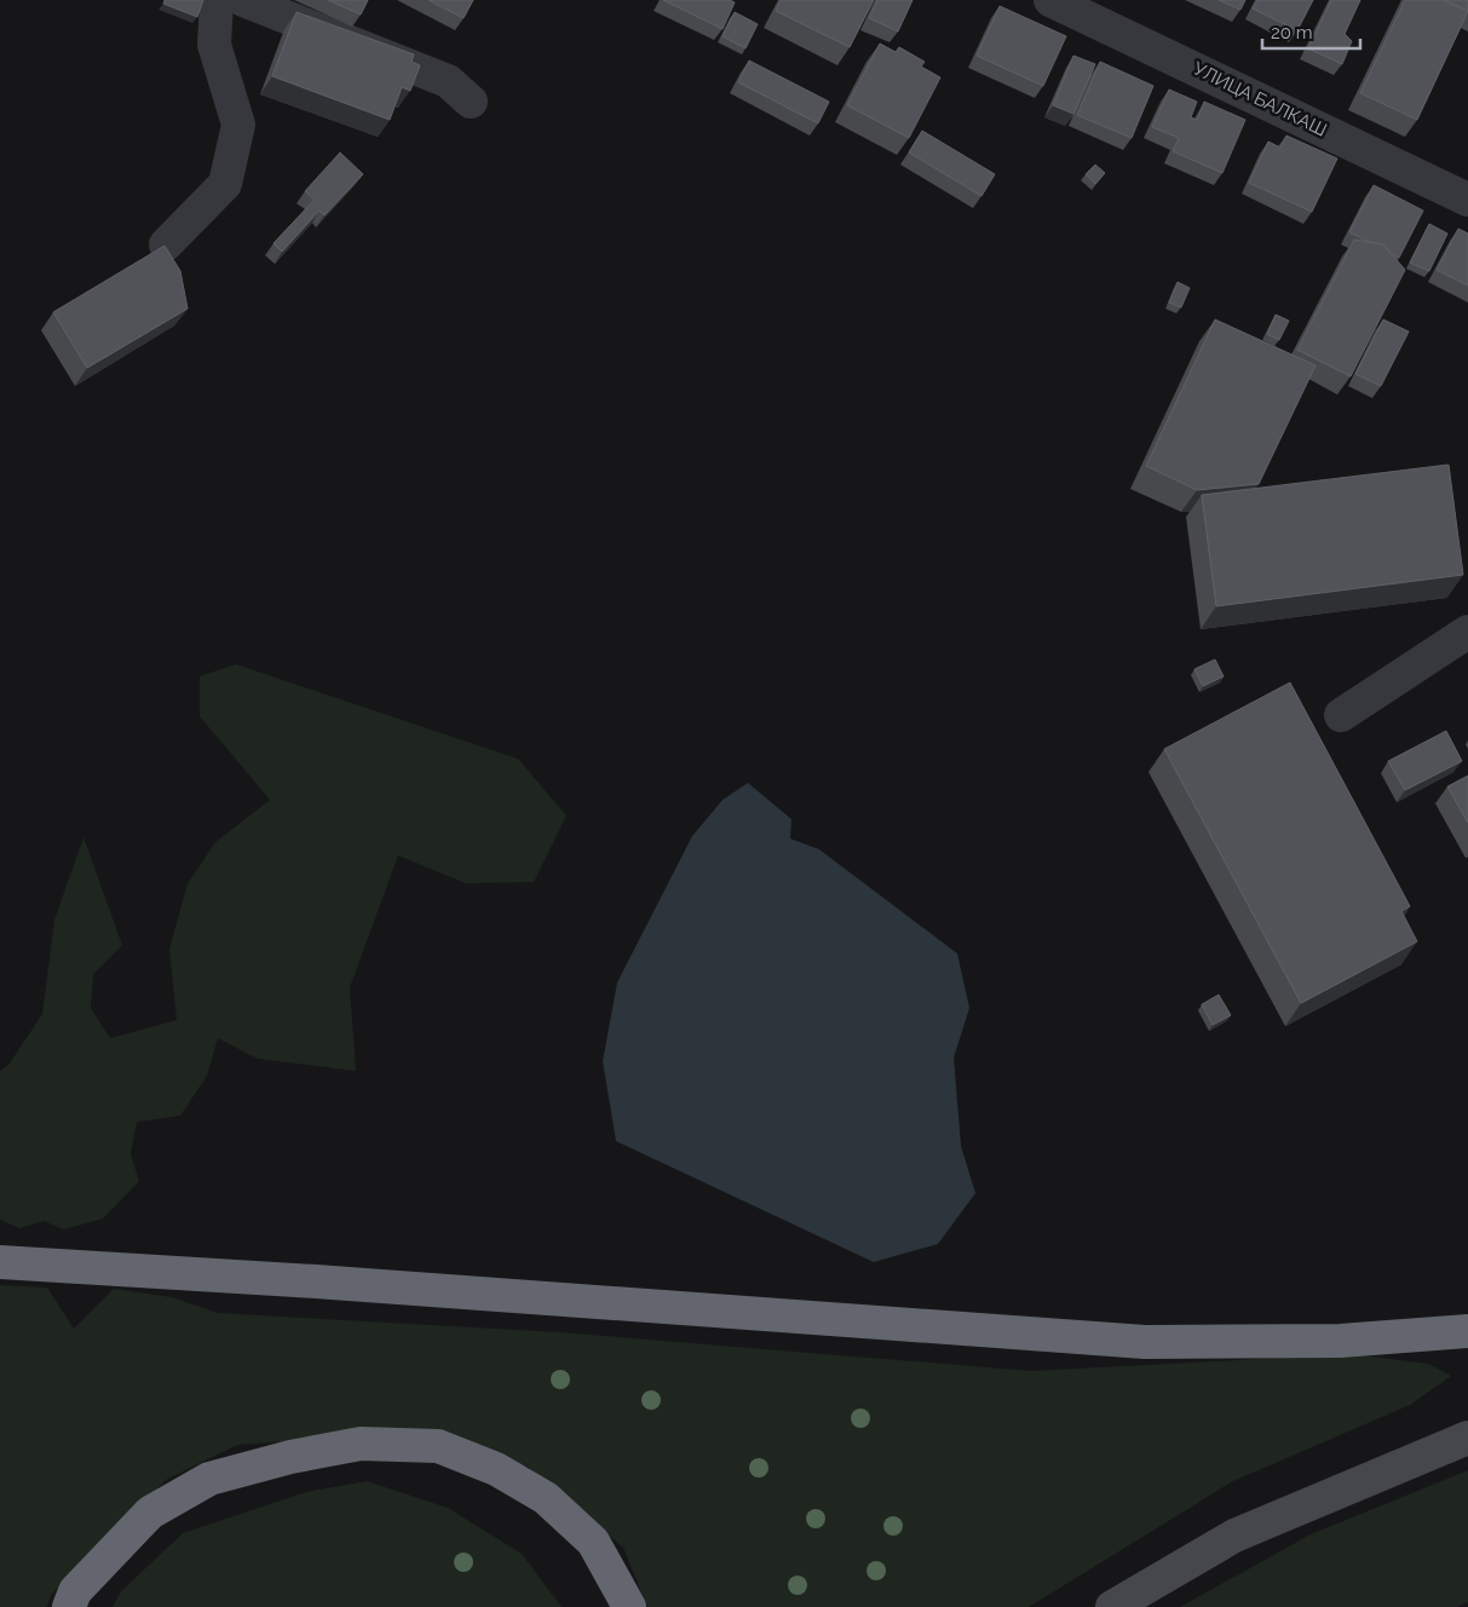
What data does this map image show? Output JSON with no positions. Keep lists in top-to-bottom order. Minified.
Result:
{"streets":{"street":["УЛИЦА БАЛКАШ"]},"scale_bar":"20 m"}
